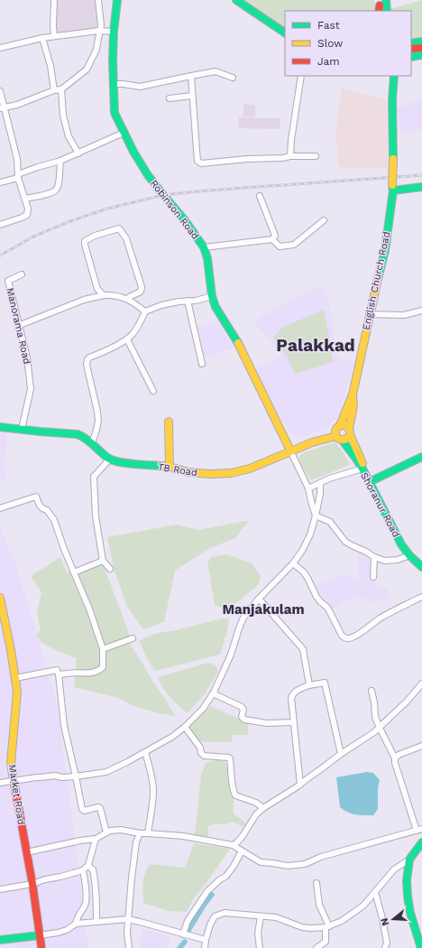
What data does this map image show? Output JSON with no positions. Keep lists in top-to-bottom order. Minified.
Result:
{"streets":{"main road":["Robinson Road","English Church Road","TB Road","Shoranur Road","Market Road"],"street":["Manorama Road"]},"crossings":[["Robinson Road","TB Road"],["English Church Road","TB Road"],["English Church Road","Shoranur Road"],["Manorama Road","TB Road"],["TB Road","Shoranur Road"]],"districts":["Palakkad","Manjakulam"],"legend":["Fast","Slow","Jam"],"north":"left"}
